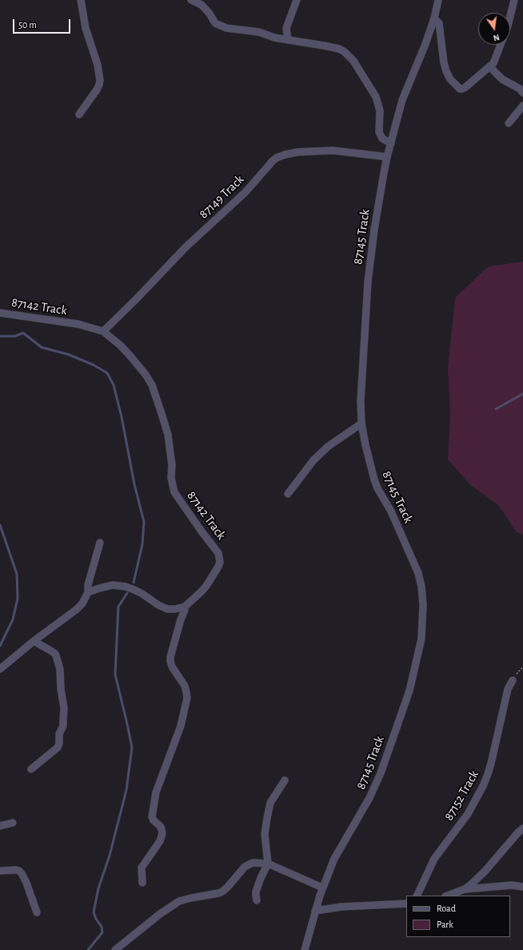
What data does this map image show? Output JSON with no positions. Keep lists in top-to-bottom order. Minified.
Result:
{"streets":{"street":["87149 Track","87145 Track","87142 Track","87152 Track"]},"crossings":[["87149 Track","87145 Track"],["87149 Track","87142 Track"]],"legend":["Road","Park"],"scale_bar":"50 m","north":"bottom"}
